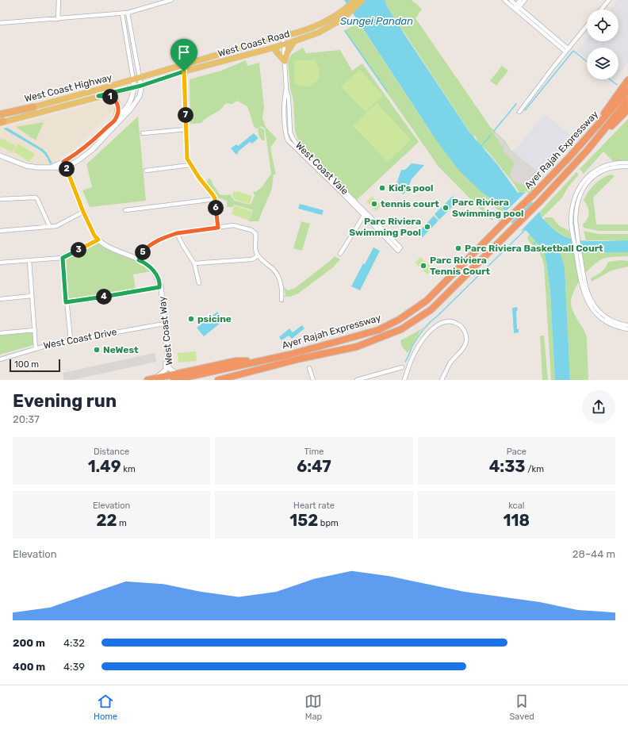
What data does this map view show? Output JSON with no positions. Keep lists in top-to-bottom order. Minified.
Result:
{"streets":{"highway":["Ayer Rajah Expressway"],"main road":["West Coast Road","West Coast Highway"],"street":["West Coast Vale","West Coast Way","West Coast Drive"]},"crossings":[["West Coast Road","West Coast Highway"],["West Coast Road","West Coast Vale"],["West Coast Way","West Coast Drive"]],"water":["Sungei Pandan"],"places":["Kid's pool","tennis court","Parc Riviera Swimming pool","Parc Riviera Swimming Pool","Parc Riviera Basketball Court","Parc Riviera Tennis Court","psicine","NeWest"],"scale_bar":"100 m","page":{"pins":["1","7","2","6","3","5","4"],"scale":"100 m","heading":["Evening run","20:37"],"stats":[["Distance","1.49 km"],["Time","6:47"],["Pace","4:33 /km"],["Elevation","22 m"],["Heart rate","152 bpm"],["kcal","118"]],"chart":["Elevation","28–44 m"],"list":[{"name":"200 m","note":"4:32"},{"name":"400 m","note":"4:39"}],"tabs":["Home","Map","Saved"]}}
